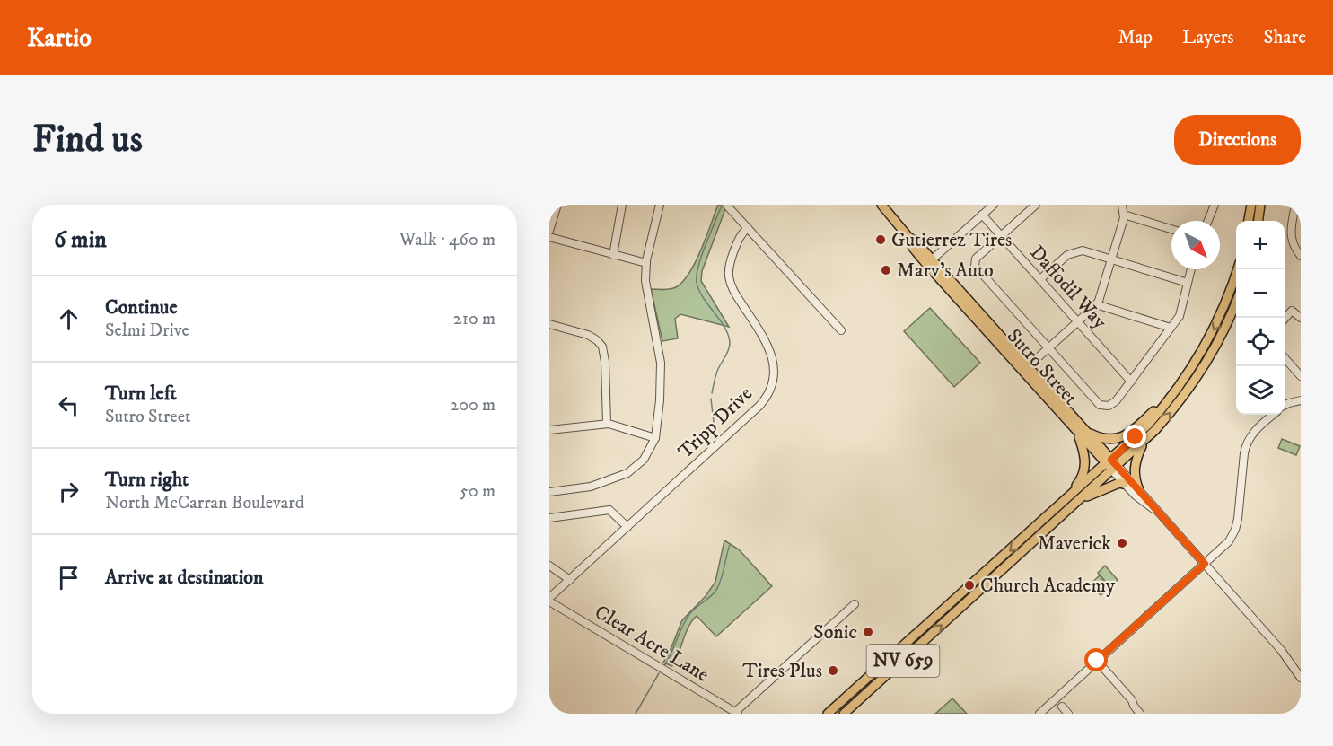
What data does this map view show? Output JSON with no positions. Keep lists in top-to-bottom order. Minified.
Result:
{"streets":{"main road":["Sutro Street","NV 659"],"street":["Daffodil Way","Tripp Drive","Clear Acre Lane"]},"crossings":[["Sutro Street","NV 659"],["Tripp Drive","Clear Acre Lane"]],"places":["Gutierrez Tires","Marv's Auto","Maverick","Church Academy","Sonic","Tires Plus"],"north":"bottom right","page":{"header":"Kartio","nav":["Map","Layers","Share"],"buttons":"Directions","title":"Find us","heading":["6 min","Walk · 460 m"],"map_buttons":["+","−"],"list":[["Continue","Selmi Drive","210 m"],["Turn left","Sutro Street","200 m"],["Turn right","North McCarran Boulevard","50 m"],"Arrive at destination"]}}
